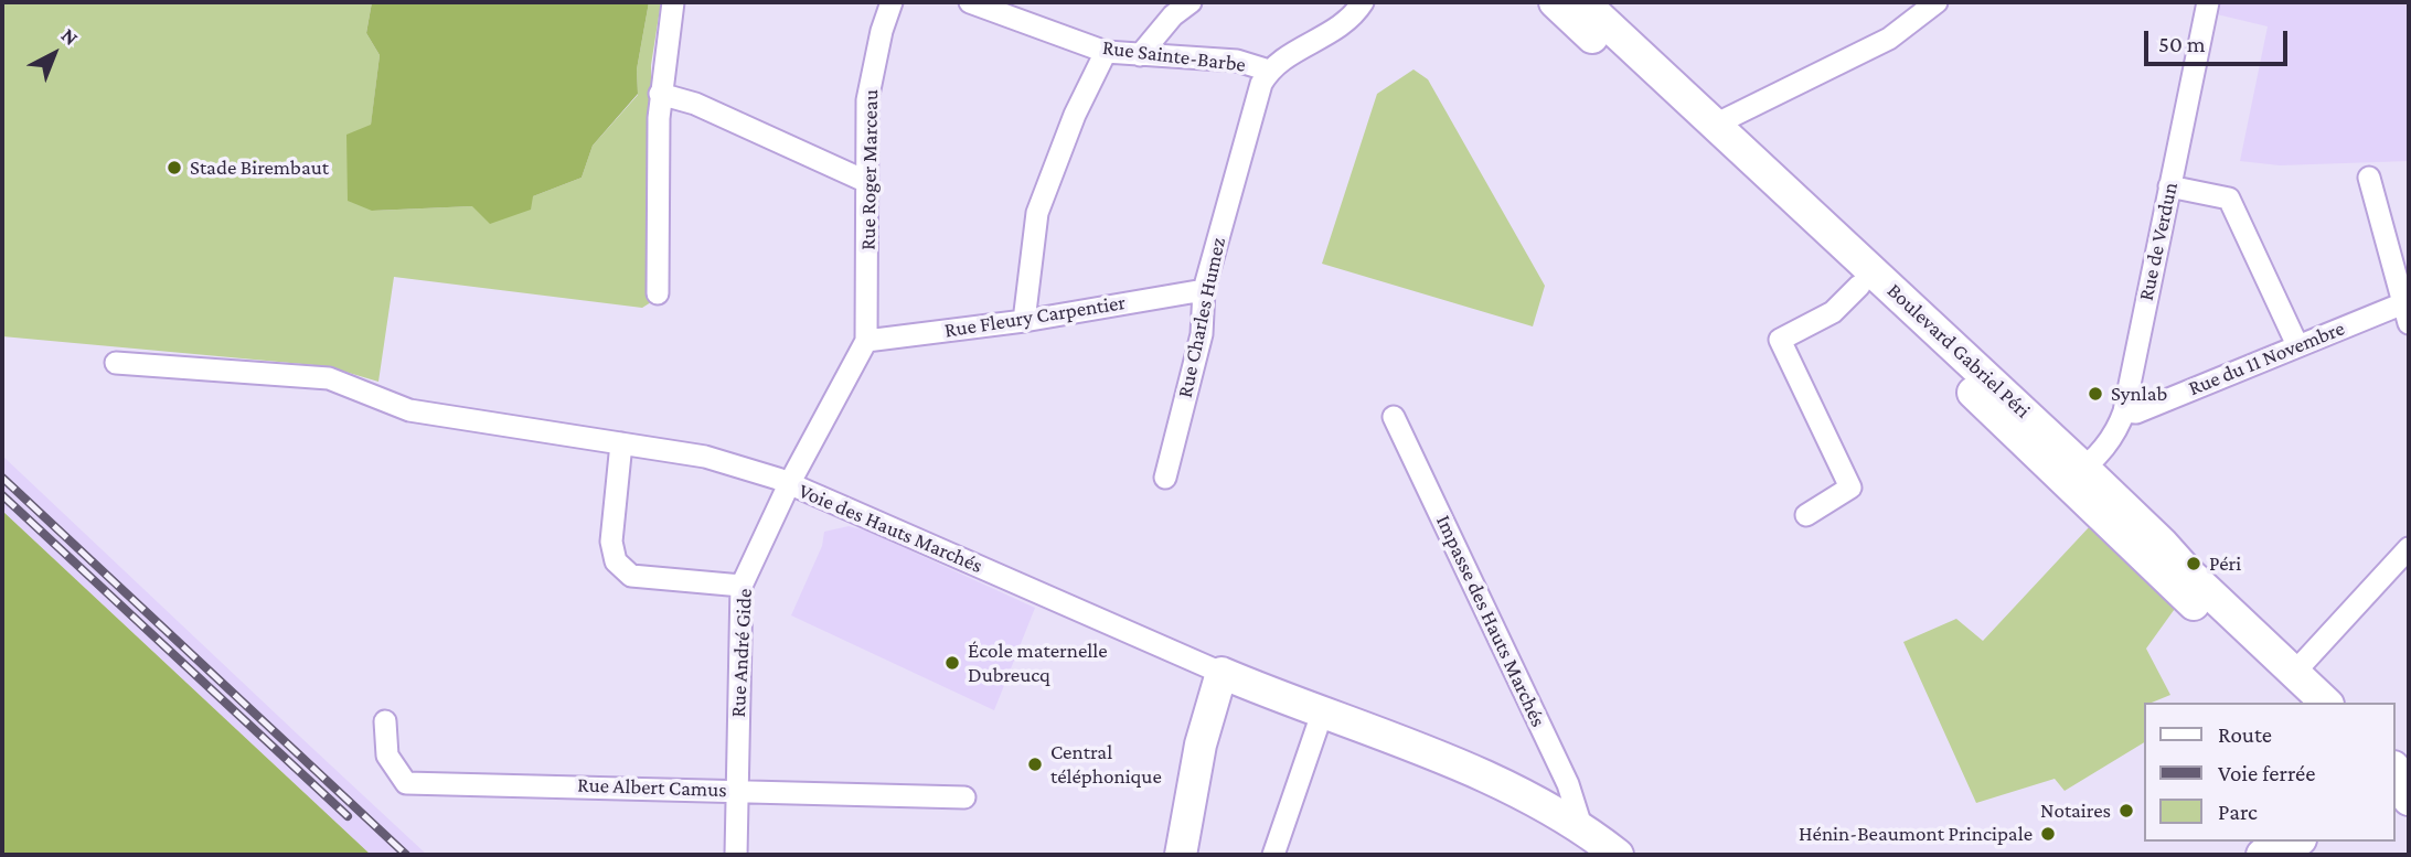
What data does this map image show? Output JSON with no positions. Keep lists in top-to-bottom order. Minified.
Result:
{"streets":{"main road":["Boulevard Gabriel Péri","Voie des Hauts Marchés"],"street":["Rue Sainte-Barbe","Rue Roger Marceau","Rue de Verdun","Rue Fleury Carpentier","Rue Charles Humez","Rue du 11 Novembre","Impasse des Hauts Marchés","Rue André Gide","Rue Albert Camus"]},"crossings":[["Rue Sainte-Barbe","Rue Charles Humez"],["Rue Roger Marceau","Rue Fleury Carpentier"],["Rue Roger Marceau","Rue André Gide"],["Rue de Verdun","Boulevard Gabriel Péri"],["Rue de Verdun","Rue du 11 Novembre"],["Rue Fleury Carpentier","Rue Charles Humez"],["Rue Fleury Carpentier","Rue André Gide"],["Voie des Hauts Marchés","Impasse des Hauts Marchés"],["Voie des Hauts Marchés","Rue André Gide"],["Rue André Gide","Rue Albert Camus"]],"places":["Stade Birembaut","Synlab","Péri","École maternelle Dubreucq","Central téléphonique","Notaires","Hénin-Beaumont Principale"],"legend":["Route","Voie ferrée","Parc"],"scale_bar":"50 m","north":"top right"}
